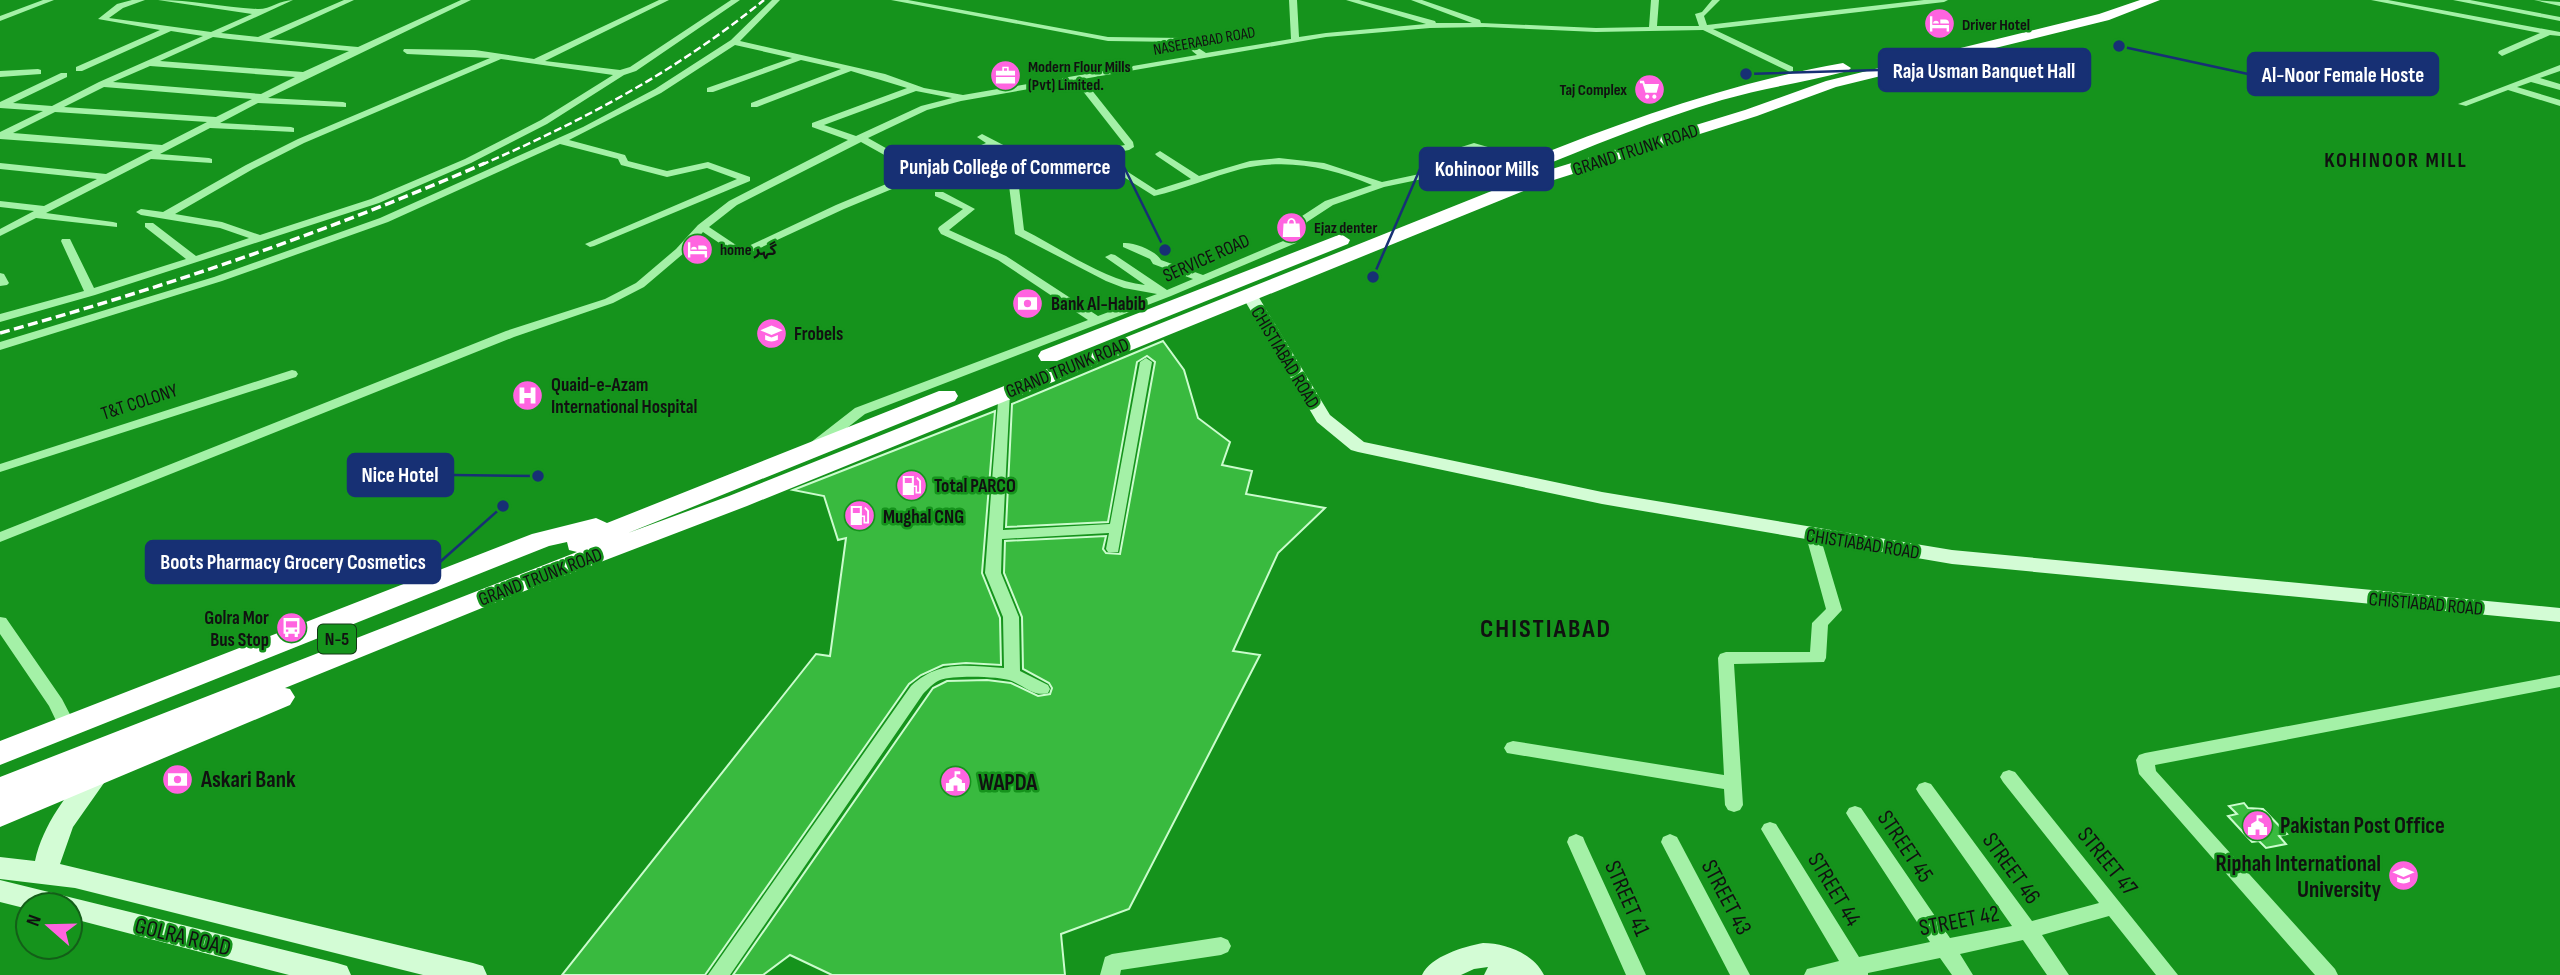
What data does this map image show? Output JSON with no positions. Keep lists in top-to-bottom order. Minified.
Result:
{"streets":{"highway":["GRAND TRUNK ROAD","N-5"],"main road":["CHISTIABAD ROAD","GOLRA ROAD"],"street":["NASEERABAD ROAD","SERVICE ROAD","T&T COLONY","STREET 45","STREET 47","STREET 46","STREET 44","STREET 43","STREET 41","STREET 42"]},"crossings":[["GRAND TRUNK ROAD","SERVICE ROAD"],["GRAND TRUNK ROAD","CHISTIABAD ROAD"],["STREET 45","STREET 42"],["STREET 47","STREET 42"],["STREET 46","STREET 42"],["STREET 44","STREET 42"]],"districts":["KOHINOOR MILL","CHISTIABAD"],"places":{"hotel":["Driver Hotel","home گہر"],"other":["Al-Noor Female Hoste","Raja Usman Banquet Hall","Punjab College of Commerce","Kohinoor Mills","Nice Hotel","Boots Pharmacy Grocery Cosmetics"],"office":["Modern Flour Mills (Pvt) Limited."],"supermarket":["Taj Complex"],"shop":["Ejaz denter"],"bank":["Bank Al-Habib","Askari Bank"],"school or university":["Frobels","Riphah International University"],"hospital":["Quaid-e-Azam International Hospital"],"fuel station":["Total PARCO","Mughal CNG"],"bus stop":["Golra Mor Bus Stop"],"public building":["WAPDA","Pakistan Post Office"]},"north":"left"}
